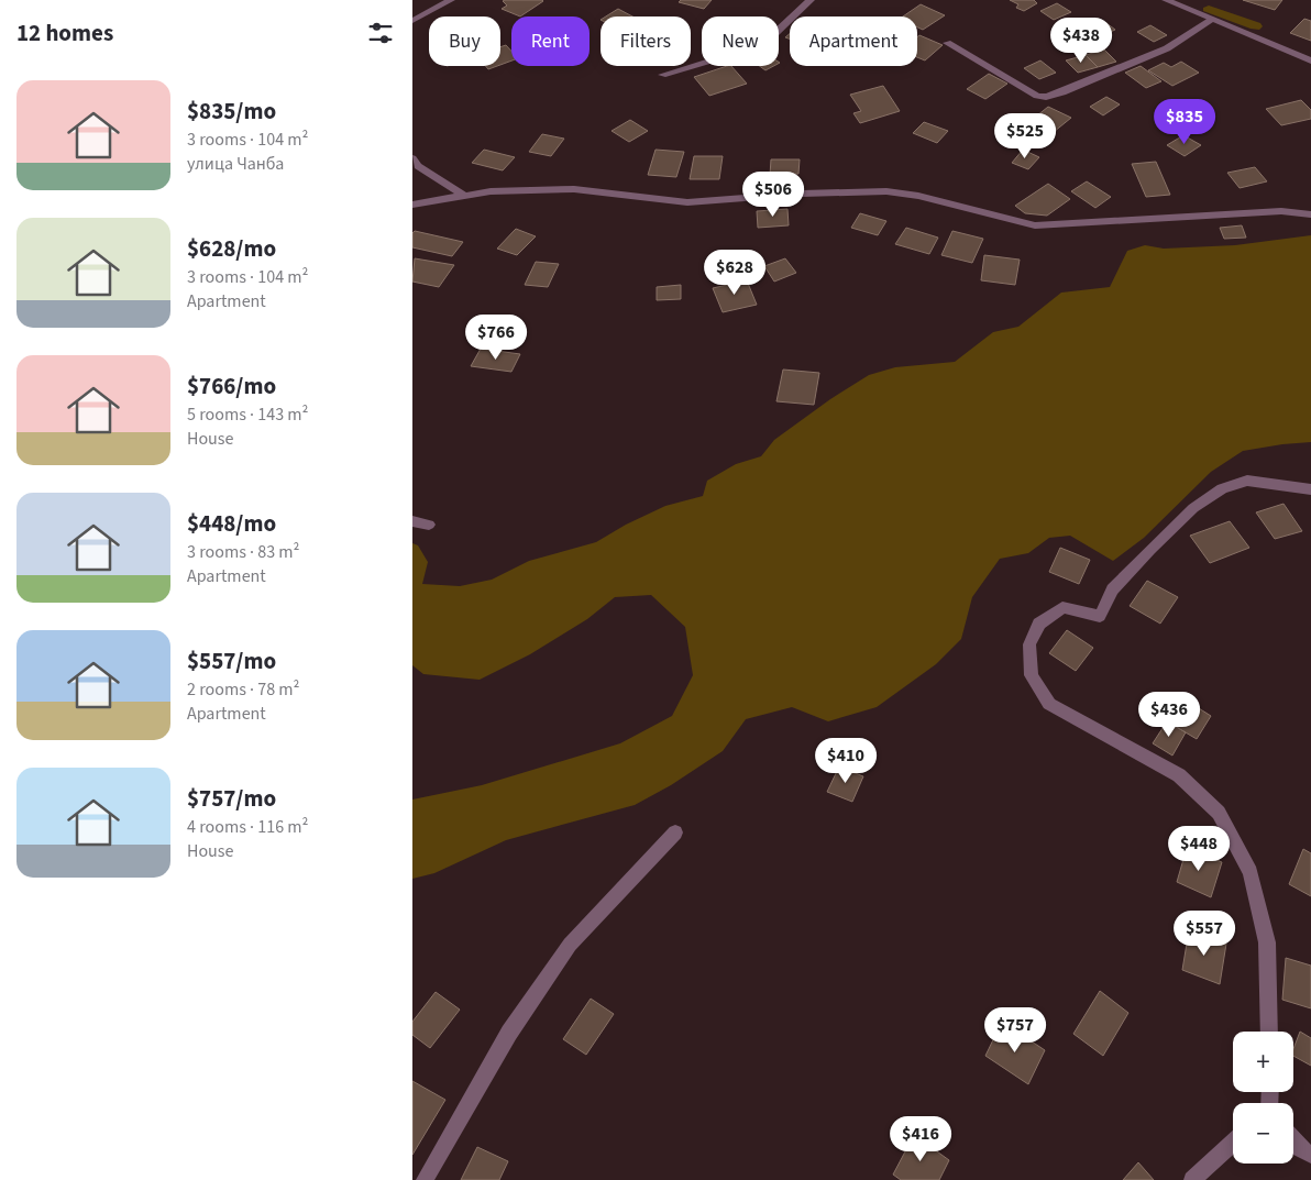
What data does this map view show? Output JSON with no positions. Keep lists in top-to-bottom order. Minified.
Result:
{"page":{"heading":"12 homes","chip":["Buy","Rent","Filters","New","Apartment"],"price":["$438","$835","$525","$506","$628","$766","$436","$410","$448","$557","$757","$416"],"list":[{"name":"$835/mo","note":"3 rooms · 104 m² · улица Чанба"},{"name":"$628/mo","note":"3 rooms · 104 m² · Apartment"},{"name":"$766/mo","note":"5 rooms · 143 m² · House"},{"name":"$448/mo","note":"3 rooms · 83 m² · Apartment"},{"name":"$557/mo","note":"2 rooms · 78 m² · Apartment"},{"name":"$757/mo","note":"4 rooms · 116 m² · House"}],"map_buttons":["+","−"]}}
